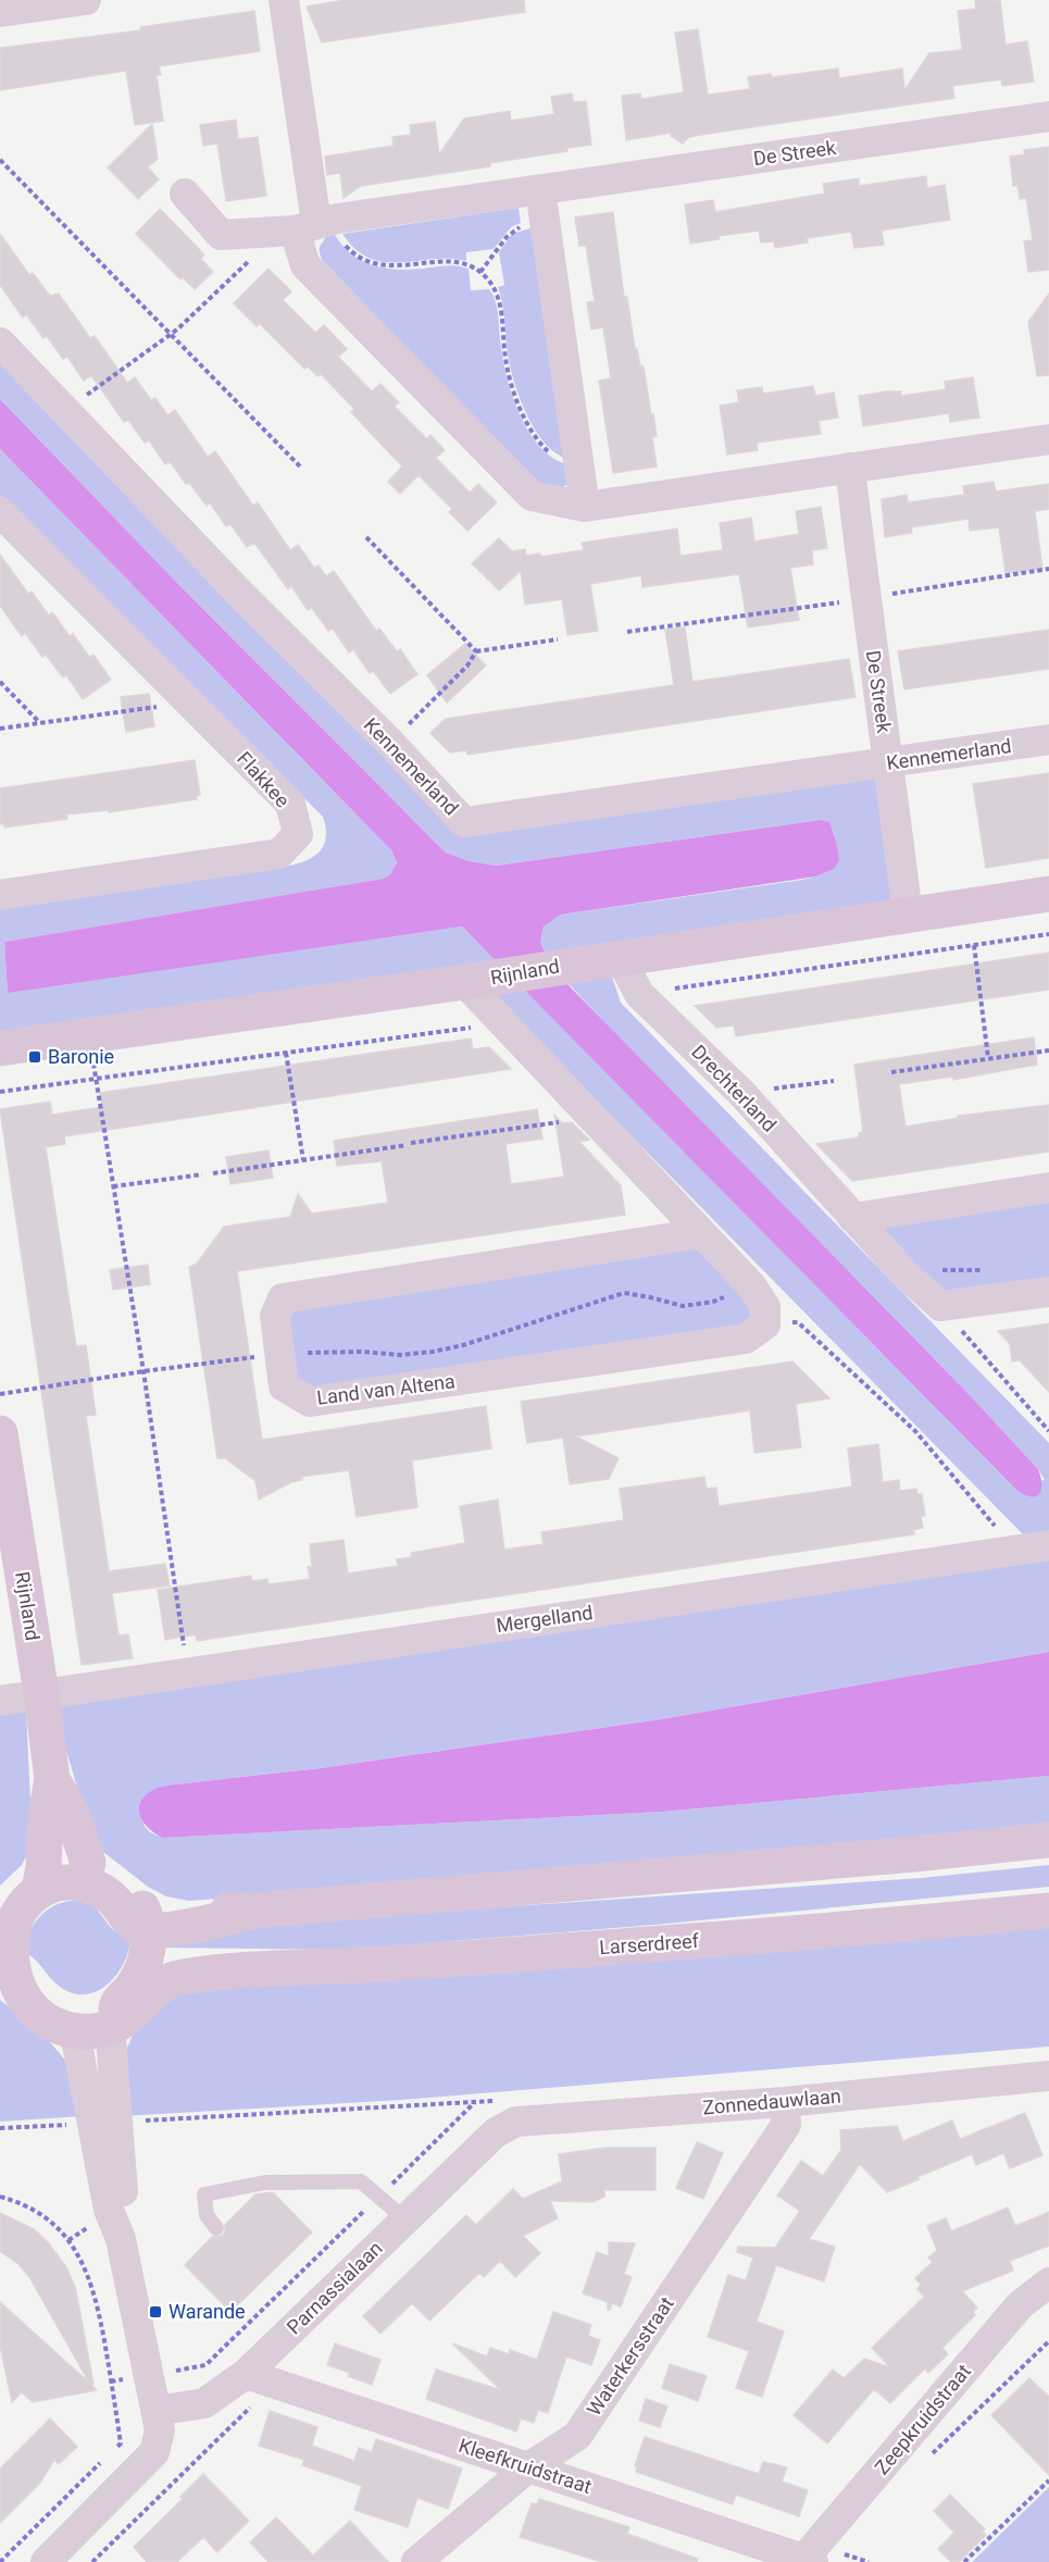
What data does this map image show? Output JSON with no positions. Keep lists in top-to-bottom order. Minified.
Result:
{"streets":{"main road":["Rijnland","Larserdreef"],"street":["De Streek","Kennemerland","Flakkee","Drechterland","Land van Altena","Mergelland","Zonnedauwlaan","Parnassialaan","Waterkersstraat","Zeepkruidstraat","Kleefkruidstraat"]},"crossings":[["De Streek","Kennemerland"],["De Streek","Rijnland"],["Rijnland","Drechterland"],["Rijnland","Mergelland"],["Zonnedauwlaan","Parnassialaan"],["Zonnedauwlaan","Waterkersstraat"],["Parnassialaan","Kleefkruidstraat"],["Waterkersstraat","Kleefkruidstraat"],["Zeepkruidstraat","Kleefkruidstraat"]],"places":{"transit":["Baronie","Warande"]}}
